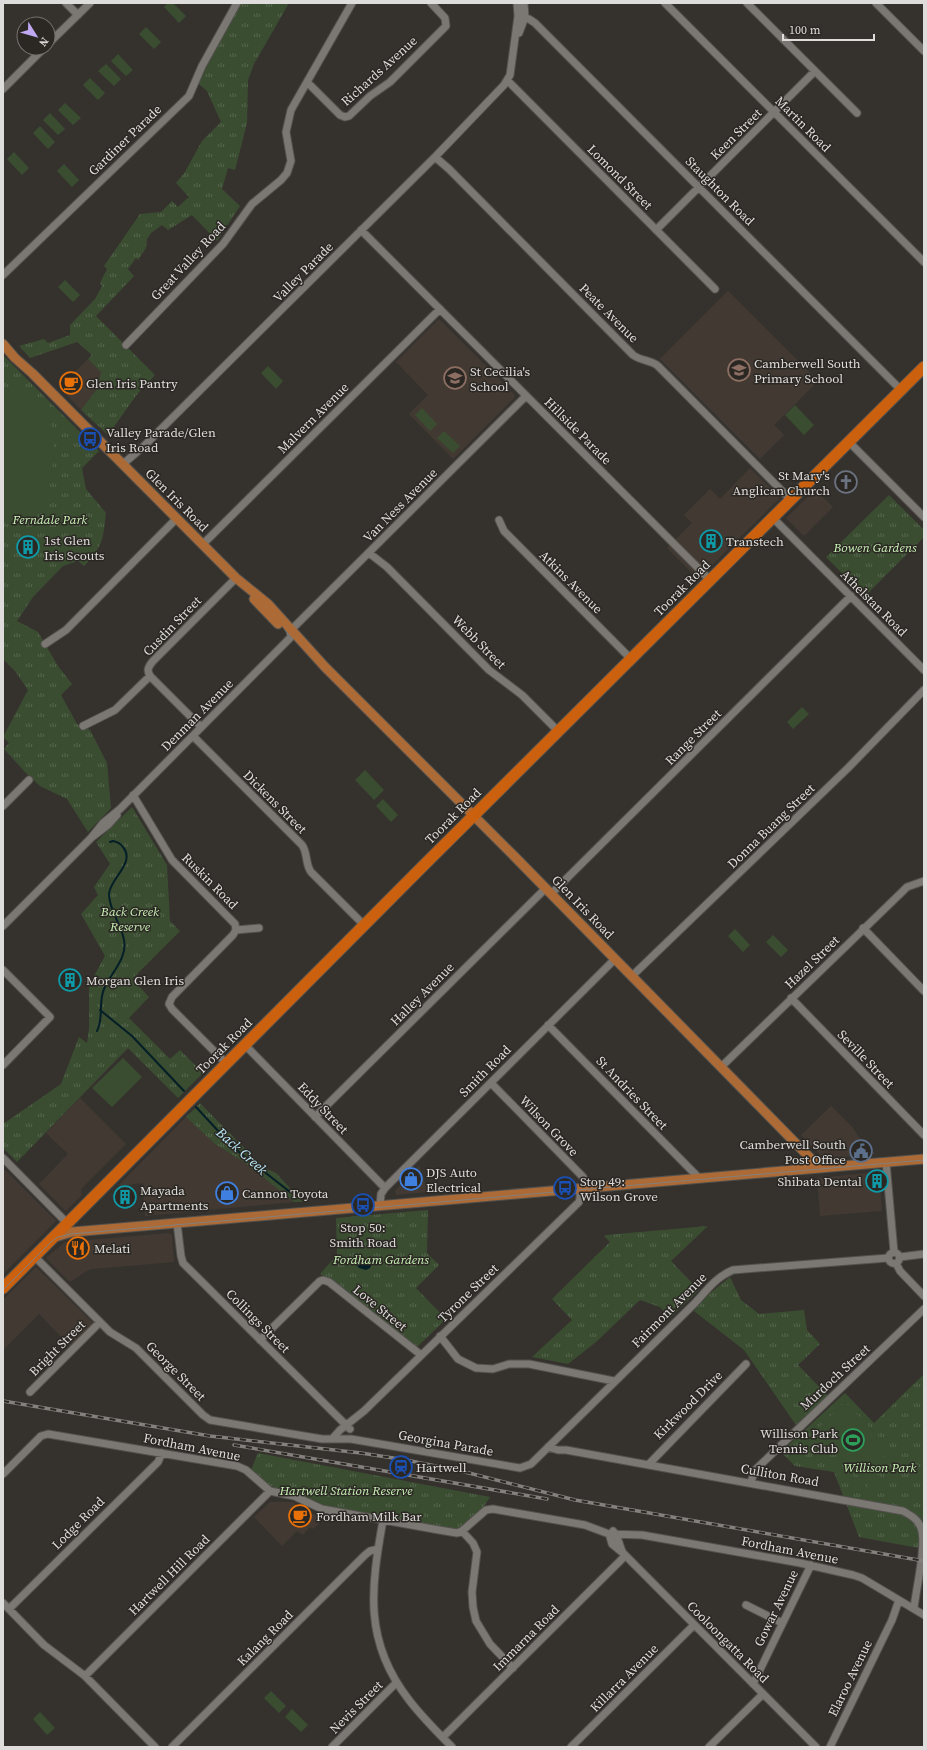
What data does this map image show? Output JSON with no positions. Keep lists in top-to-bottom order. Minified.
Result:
{"streets":{"highway":["Toorak Road"],"main road":["Glen Iris Road"],"street":["Richards Avenue","Martin Road","Keen Street","Gardiner Parade","Lomond Street","Staughton Road","Great Valley Road","Valley Parade","Peate Avenue","Malvern Avenue","Hillside Parade","Van Ness Avenue","Atkins Avenue","Athelstan Road","Cusdin Street","Webb Street","Denman Avenue","Range Street","Dickens Street","Donna Buang Street","Ruskin Road","Hazel Street","Halley Avenue","Seville Street","Smith Road","St Andries Street","Eddy Street","Wilson Grove","Tyrone Street","Love Street","Fairmont Avenue","Collings Street","Bright Street","George Street","Murdoch Street","Kirkwood Drive","Georgina Parade","Fordham Avenue","Culliton Road","Lodge Road","Hartwell Hill Road","Gowar Avenue","Kalang Road","Immarna Road","Cooloongatta Road","Killarra Avenue","Elaroo Avenue","Nevis Street"]},"crossings":[["Richards Avenue","Great Valley Road"],["Martin Road","Keen Street"],["Keen Street","Lomond Street"],["Keen Street","Staughton Road"],["Lomond Street","Valley Parade"],["Staughton Road","Toorak Road"],["Valley Parade","Peate Avenue"],["Valley Parade","Hillside Parade"],["Valley Parade","Glen Iris Road"],["Peate Avenue","Toorak Road"],["Malvern Avenue","Hillside Parade"],["Malvern Avenue","Glen Iris Road"],["Hillside Parade","Van Ness Avenue"],["Hillside Parade","Toorak Road"],["Glen Iris Road","Van Ness Avenue"],["Glen Iris Road","Toorak Road"],["Glen Iris Road","Cusdin Street"],["Glen Iris Road","Denman Avenue"],["Glen Iris Road","Range Street"],["Glen Iris Road","Donna Buang Street"],["Glen Iris Road","Hazel Street"],["Glen Iris Road","Halley Avenue"],["Glen Iris Road","Smith Road"],["Van Ness Avenue","Webb Street"],["Van Ness Avenue","Denman Avenue"],["Atkins Avenue","Toorak Road"],["Toorak Road","Athelstan Road"],["Toorak Road","Webb Street"],["Toorak Road","Dickens Street"],["Toorak Road","Ruskin Road"],["Toorak Road","Eddy Street"],["Toorak Road","George Street"],["Athelstan Road","Range Street"],["Cusdin Street","Denman Avenue"],["Denman Avenue","Dickens Street"],["Denman Avenue","Ruskin Road"],["Range Street","Halley Avenue"],["Hazel Street","Seville Street"],["Halley Avenue","Eddy Street"],["Smith Road","St Andries Street"],["Smith Road","Eddy Street"],["Smith Road","Wilson Grove"],["Wilson Grove","Tyrone Street"],["Tyrone Street","Love Street"],["Tyrone Street","Collings Street"],["Tyrone Street","George Street"],["Tyrone Street","Georgina Parade"],["Love Street","Collings Street"],["Fairmont Avenue","Georgina Parade"],["Fairmont Avenue","Culliton Road"],["Bright Street","George Street"],["George Street","Georgina Parade"],["Murdoch Street","Culliton Road"],["Kirkwood Drive","Culliton Road"],["Georgina Parade","Culliton Road"],["Fordham Avenue","Culliton Road"],["Fordham Avenue","Lodge Road"],["Fordham Avenue","Hartwell Hill Road"],["Fordham Avenue","Gowar Avenue"],["Fordham Avenue","Cooloongatta Road"],["Fordham Avenue","Elaroo Avenue"],["Culliton Road","Elaroo Avenue"],["Gowar Avenue","Cooloongatta Road"],["Immarna Road","Cooloongatta Road"],["Cooloongatta Road","Killarra Avenue"]],"water":["Back Creek"],"parks":["Ferndale Park","Bowen Gardens","Back Creek Reserve","Fordham Gardens","Willison Park","Hartwell Station Reserve"],"places":{"school or university":["Camberwell South Primary School","St Cecilia's School"],"cafe":["Glen Iris Pantry","Fordham Milk Bar"],"bus stop":["Valley Parade/Glen Iris Road","Stop 49: Wilson Grove","Stop 50: Smith Road"],"church":["St Mary's Anglican Church"],"building":["Transtech","1st Glen Iris Scouts","Morgan Glen Iris","Shibata Dental","Mayada Apartments"],"public building":["Camberwell South Post Office"],"shop":["DJS Auto Electrical","Cannon Toyota"],"restaurant":["Melati"],"sports":["Willison Park Tennis Club"],"station":["Hartwell"]},"scale_bar":"100 m","north":"bottom right"}
